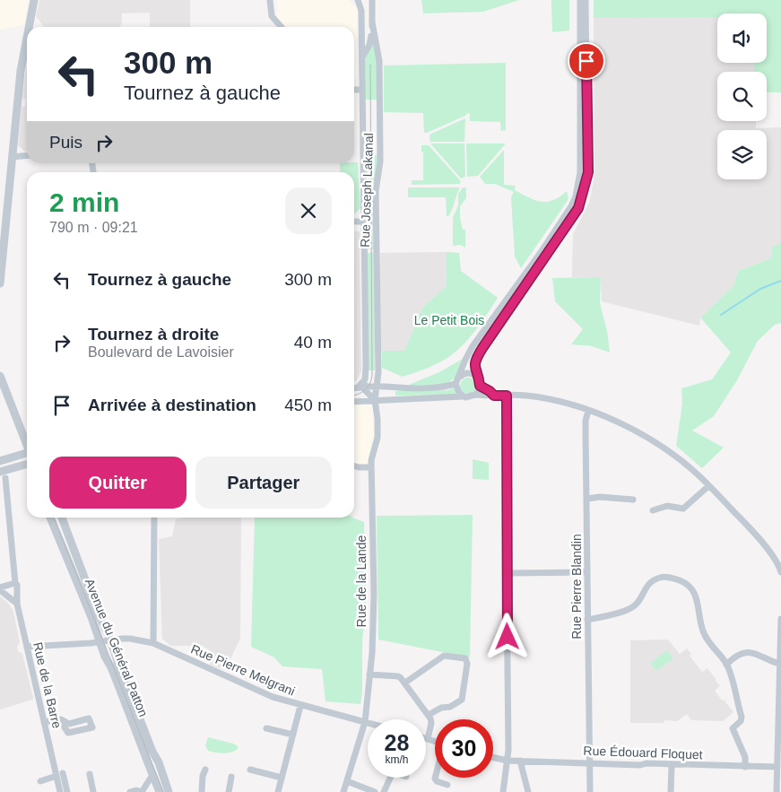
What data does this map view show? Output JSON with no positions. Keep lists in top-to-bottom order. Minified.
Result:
{"streets":{"street":["Rue Joseph Lakanal","Rue de la Lande","Rue Pierre Blandin","Avenue du Général Patton","Rue Pierre Melgrani","Rue de la Barre","Rue Édouard Floquet"]},"crossings":[["Rue Joseph Lakanal","Rue de la Lande"],["Rue de la Lande","Rue Pierre Melgrani"],["Rue Pierre Blandin","Rue Édouard Floquet"],["Avenue du Général Patton","Rue Pierre Melgrani"],["Rue Pierre Melgrani","Rue de la Barre"]],"parks":["Le Petit Bois"],"page":{"turn":["300 m","Tournez à gauche"],"then":"Puis","heading":["2 min","790 m · 09:21"],"list":[{"name":"Tournez à gauche","value":"300 m"},{"name":"Tournez à droite","note":"Boulevard de Lavoisier","value":"40 m"},{"name":"Arrivée à destination","value":"450 m"}],"buttons":["Quitter","Partager"],"speed":"28 km/h","limit":"30"}}
